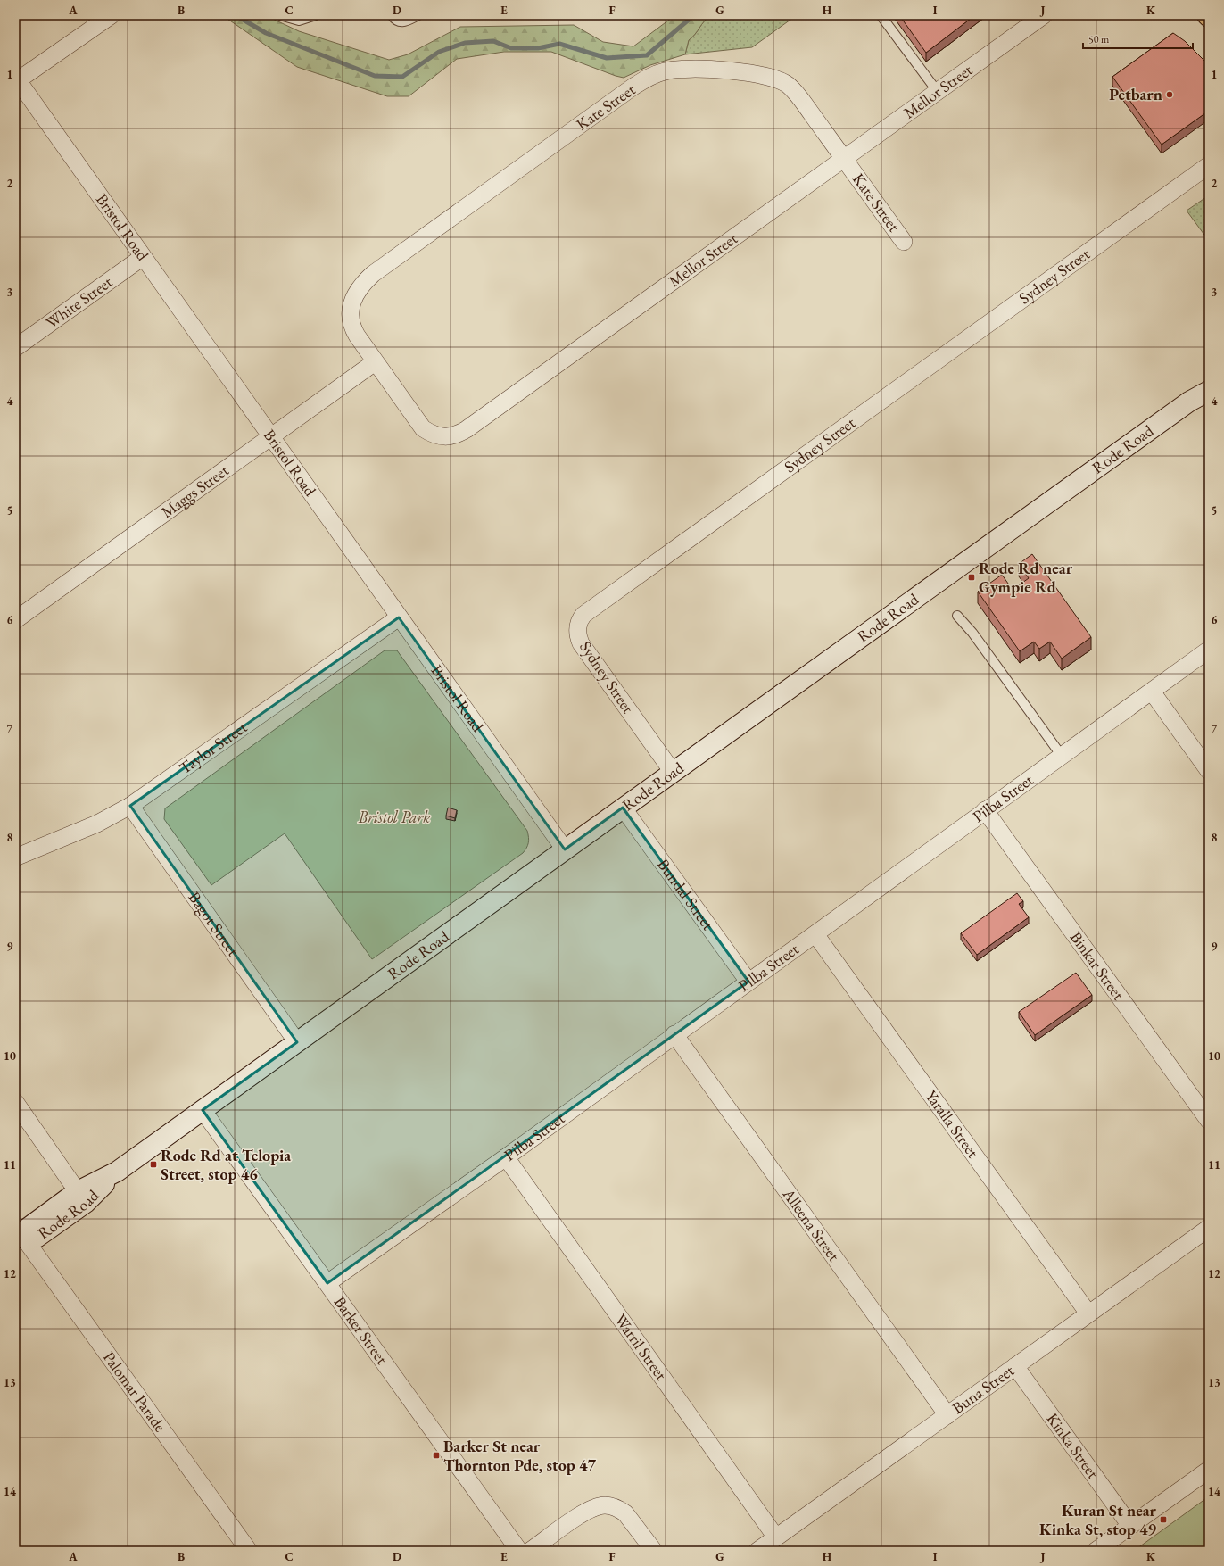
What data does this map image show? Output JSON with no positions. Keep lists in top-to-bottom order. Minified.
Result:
{"streets":{"main road":["Rode Road"],"street":["Mellor Street","Kate Street","Bristol Road","Sydney Street","White Street","Maggs Street","Taylor Street","Pilba Street","Bundal Street","Bagot Street","Binkar Street","Yaralla Street","Alleena Street","Barker Street","Warril Street","Buna Street","Palomar Parade","Kinka Street"]},"crossings":[["Mellor Street","Kate Street"],["Mellor Street","Maggs Street"],["Kate Street","Maggs Street"],["Bristol Road","White Street"],["Bristol Road","Rode Road"],["Bristol Road","Maggs Street"],["Bristol Road","Taylor Street"],["Sydney Street","Rode Road"],["Rode Road","Bundal Street"],["Rode Road","Bagot Street"],["Rode Road","Barker Street"],["Rode Road","Palomar Parade"],["Taylor Street","Bagot Street"],["Pilba Street","Bundal Street"],["Pilba Street","Binkar Street"],["Pilba Street","Yaralla Street"],["Pilba Street","Alleena Street"],["Pilba Street","Barker Street"],["Pilba Street","Warril Street"],["Yaralla Street","Buna Street"],["Alleena Street","Buna Street"],["Warril Street","Buna Street"],["Buna Street","Kinka Street"]],"parks":["Bristol Park"],"places":{"other":["Petbarn"],"transit":["Rode Rd near Gympie Rd","Rode Rd at Telopia Street, stop 46","Barker St near Thornton Pde, stop 47","Kuran St near Kinka St, stop 49"]},"scale_bar":"50 m","grid":{"columns":["A","B","C","D","E","F","G","H","I","J","K"],"rows":["1","2","3","4","5","6","7","8","9","10","11","12","13","14"]}}
